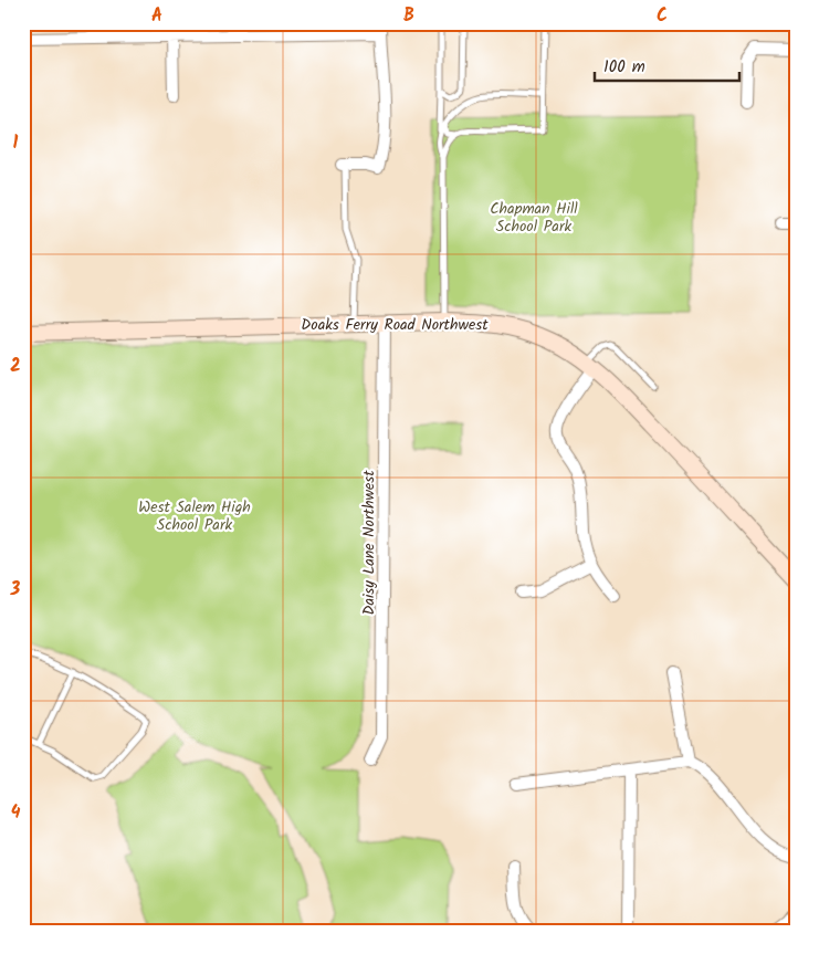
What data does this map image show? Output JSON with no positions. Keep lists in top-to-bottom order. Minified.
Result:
{"streets":{"main road":["Doaks Ferry Road Northwest"],"street":["Daisy Lane Northwest"]},"crossings":[["Doaks Ferry Road Northwest","Daisy Lane Northwest"]],"parks":["Chapman Hill School Park","West Salem High School Park"],"scale_bar":"100 m","grid":{"columns":["A","B","C"],"rows":["1","2","3","4"]}}
